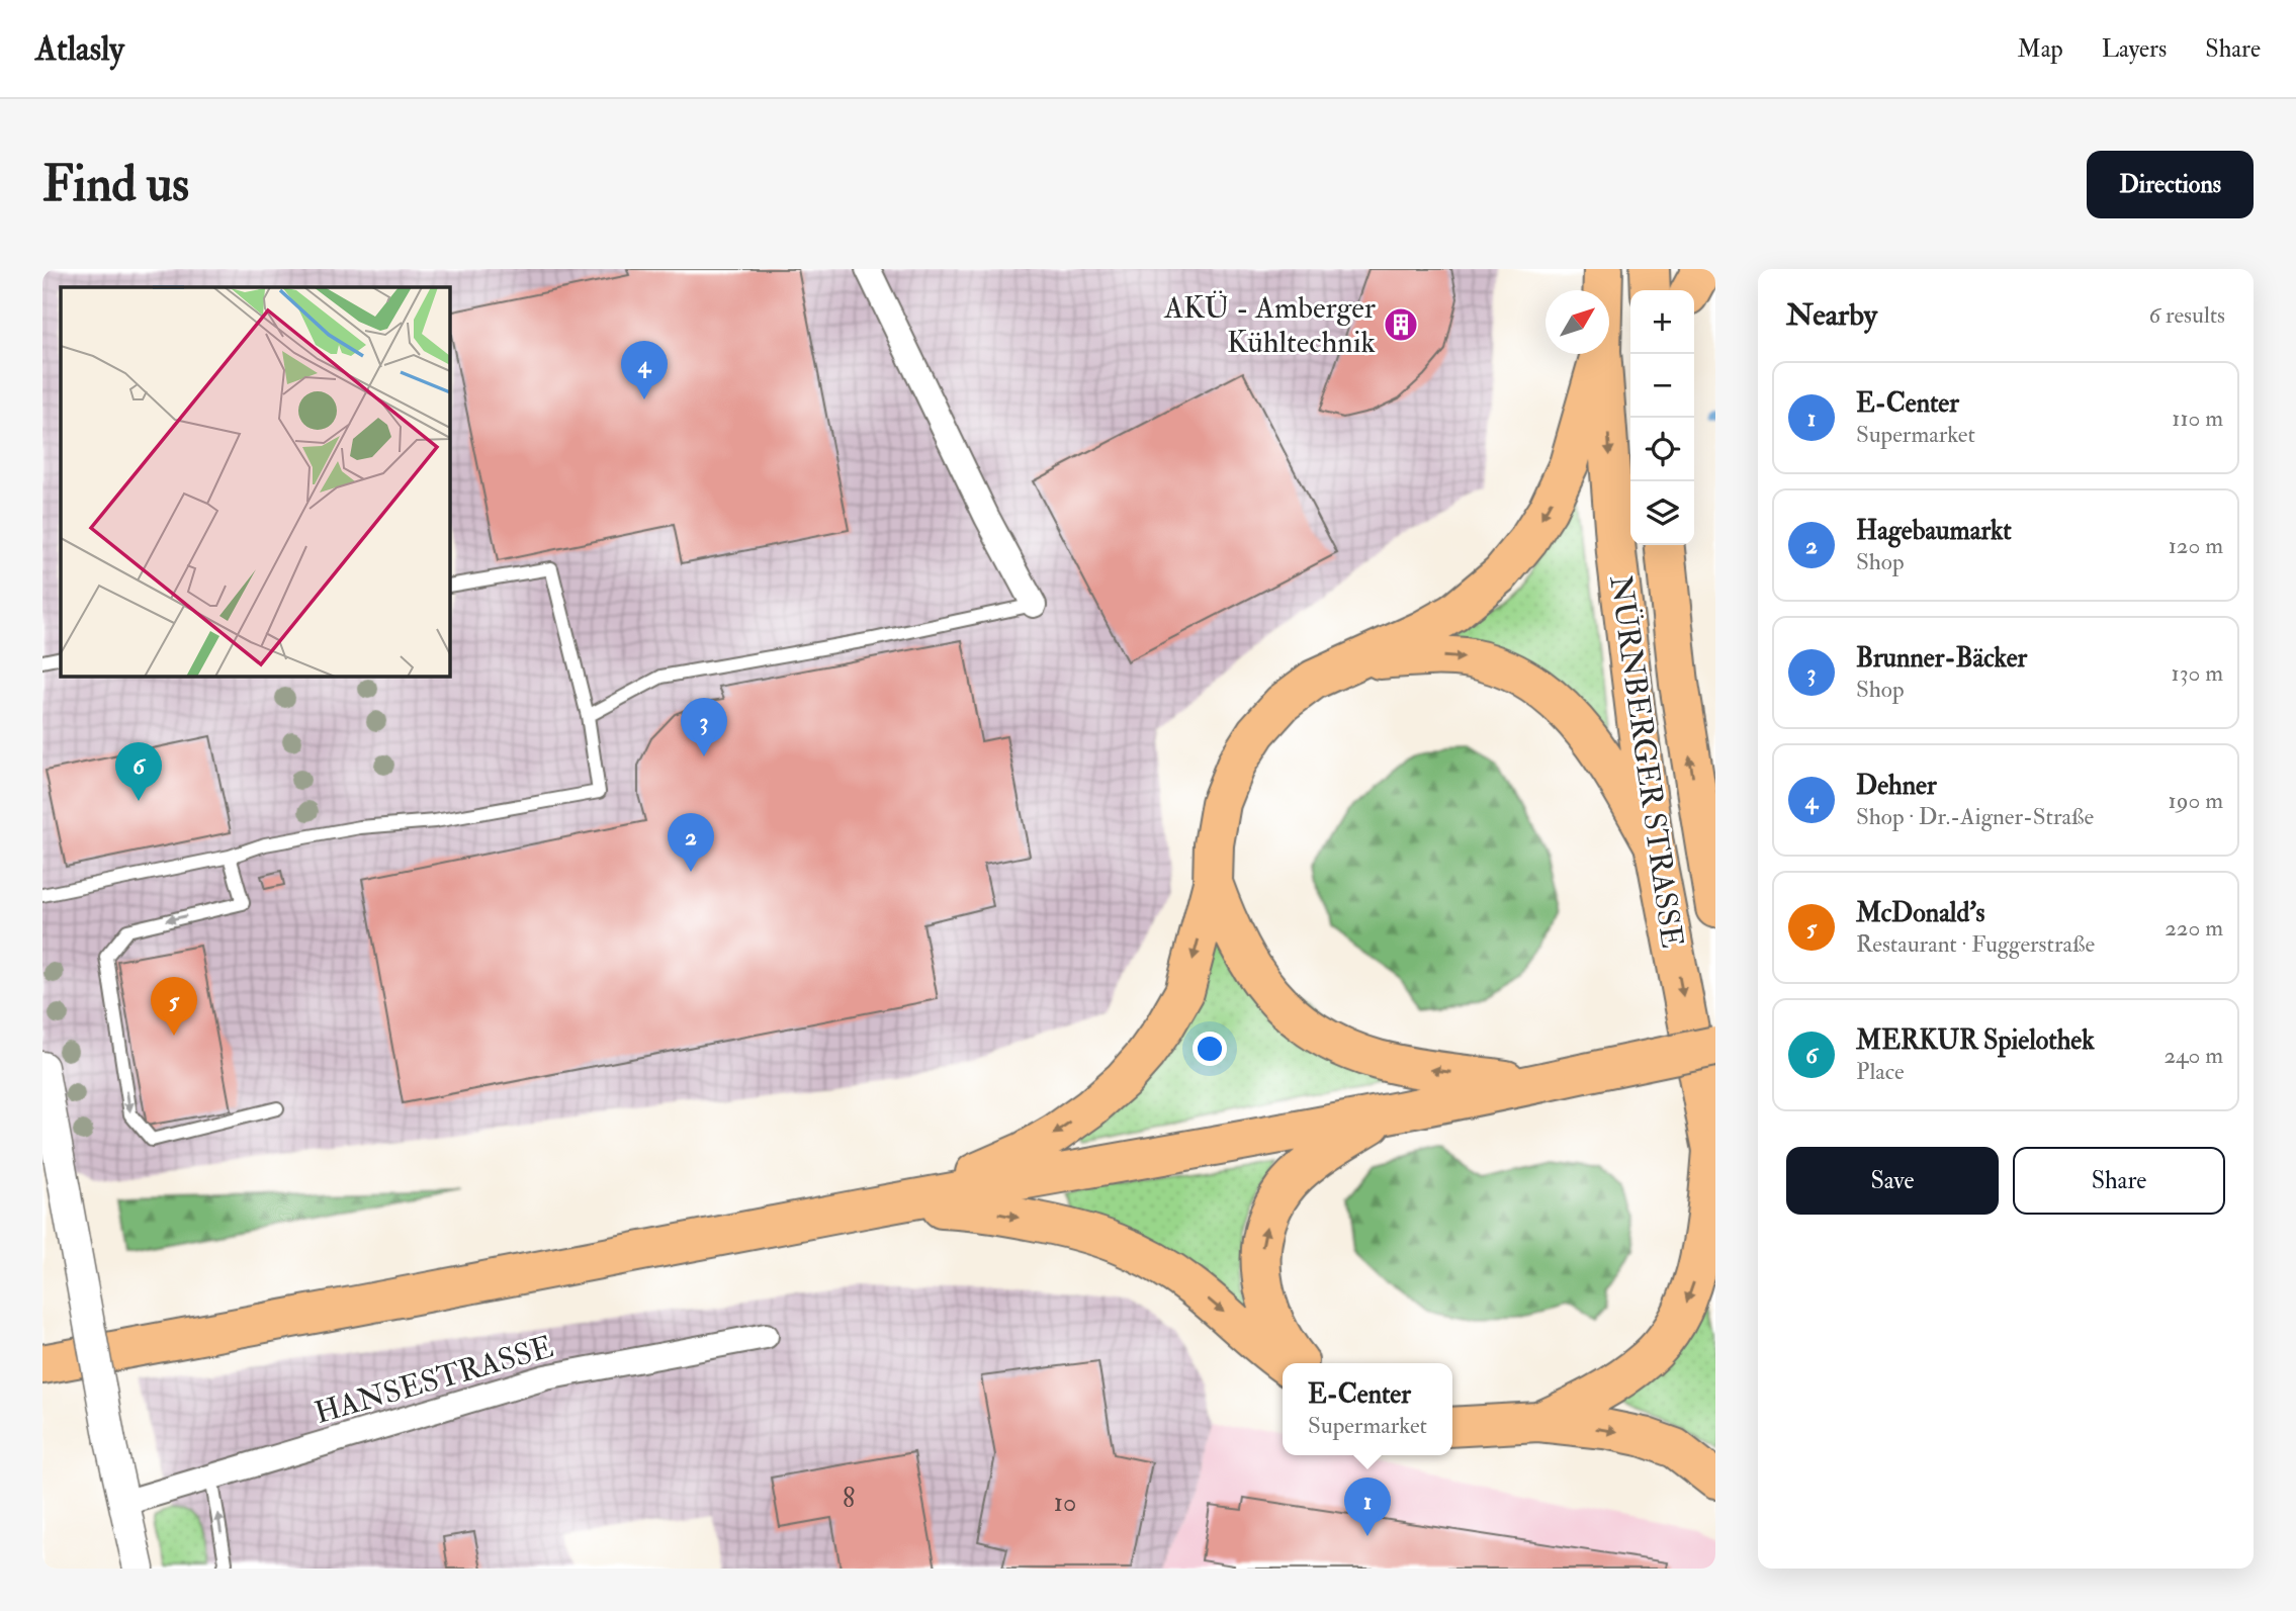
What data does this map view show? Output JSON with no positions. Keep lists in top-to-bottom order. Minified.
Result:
{"streets":{"main road":["NÜRNBERGER STRASSE"],"street":["HANSESTRASSE"]},"places":{"building":["AKÜ - Amberger Kühltechnik"]},"house_numbers":["8","10"],"north":"top right","page":{"header":"Atlasly","nav":["Map","Layers","Share"],"buttons":["Directions",["Save","Share"]],"title":"Find us","heading":["Nearby","6 results"],"map_buttons":["+","−"],"pins":["4","3","6","2","5","1"],"list":[{"mark":"1","name":"E-Center","note":"Supermarket","value":"110 m"},{"mark":"2","name":"Hagebaumarkt","note":"Shop","value":"120 m"},{"mark":"3","name":"Brunner-Bäcker","note":"Shop","value":"130 m"},{"mark":"4","name":"Dehner","note":"Shop · Dr.-Aigner-Straße","value":"190 m"},{"mark":"5","name":"McDonald's","note":"Restaurant · Fuggerstraße","value":"220 m"},{"mark":"6","name":"MERKUR Spielothek","note":"Place","value":"240 m"}],"popup":["E-Center","Supermarket"]}}
